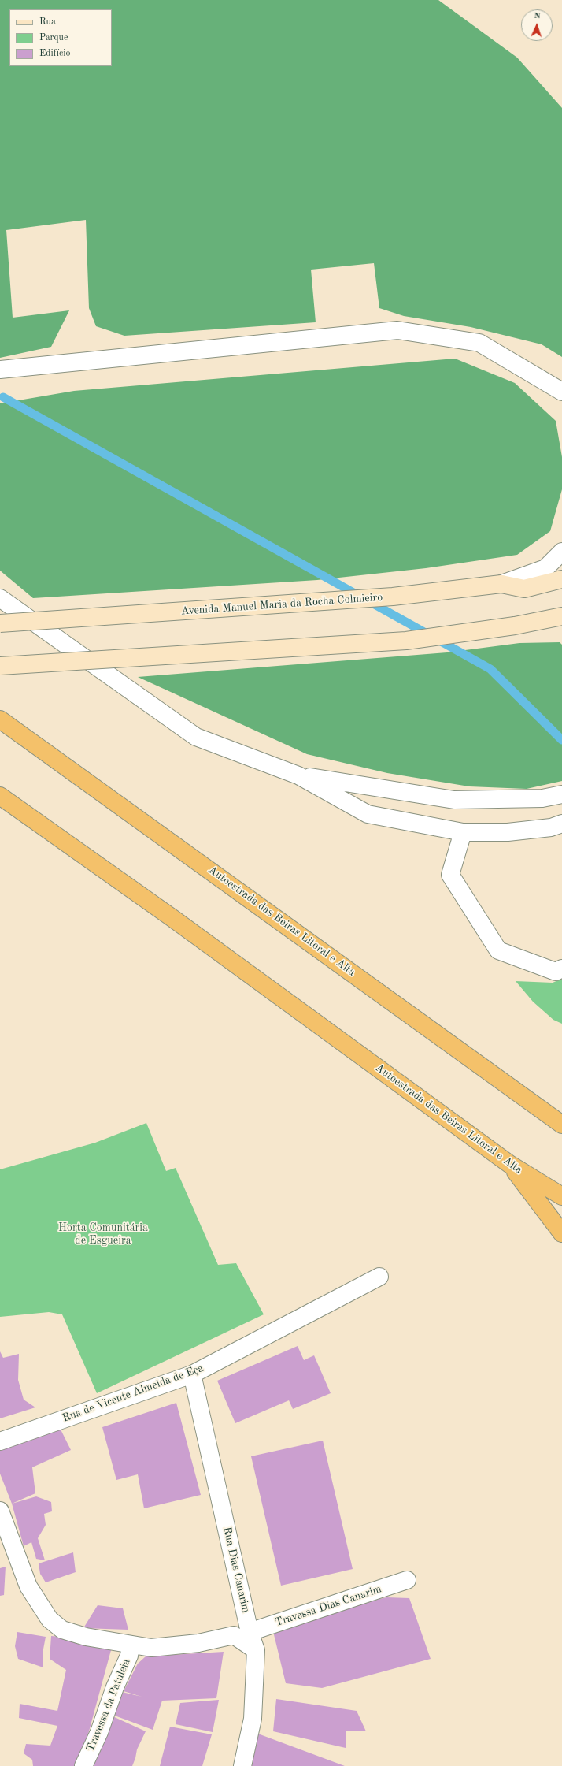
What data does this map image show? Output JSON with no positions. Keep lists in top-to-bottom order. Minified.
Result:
{"streets":{"highway":["Autoestrada das Beiras Litoral e Alta"],"main road":["Avenida Manuel Maria da Rocha Colmieiro"],"street":["Rua de Vicente Almeida de Eça","Rua Dias Canarim","Travessa Dias Canarim","Travessa da Patuleia"]},"crossings":[["Rua de Vicente Almeida de Eça","Rua Dias Canarim"],["Rua Dias Canarim","Travessa Dias Canarim"]],"parks":["Horta Comunitária de Esgueira"],"legend":["Rua","Parque","Edifício"],"north":"top"}
